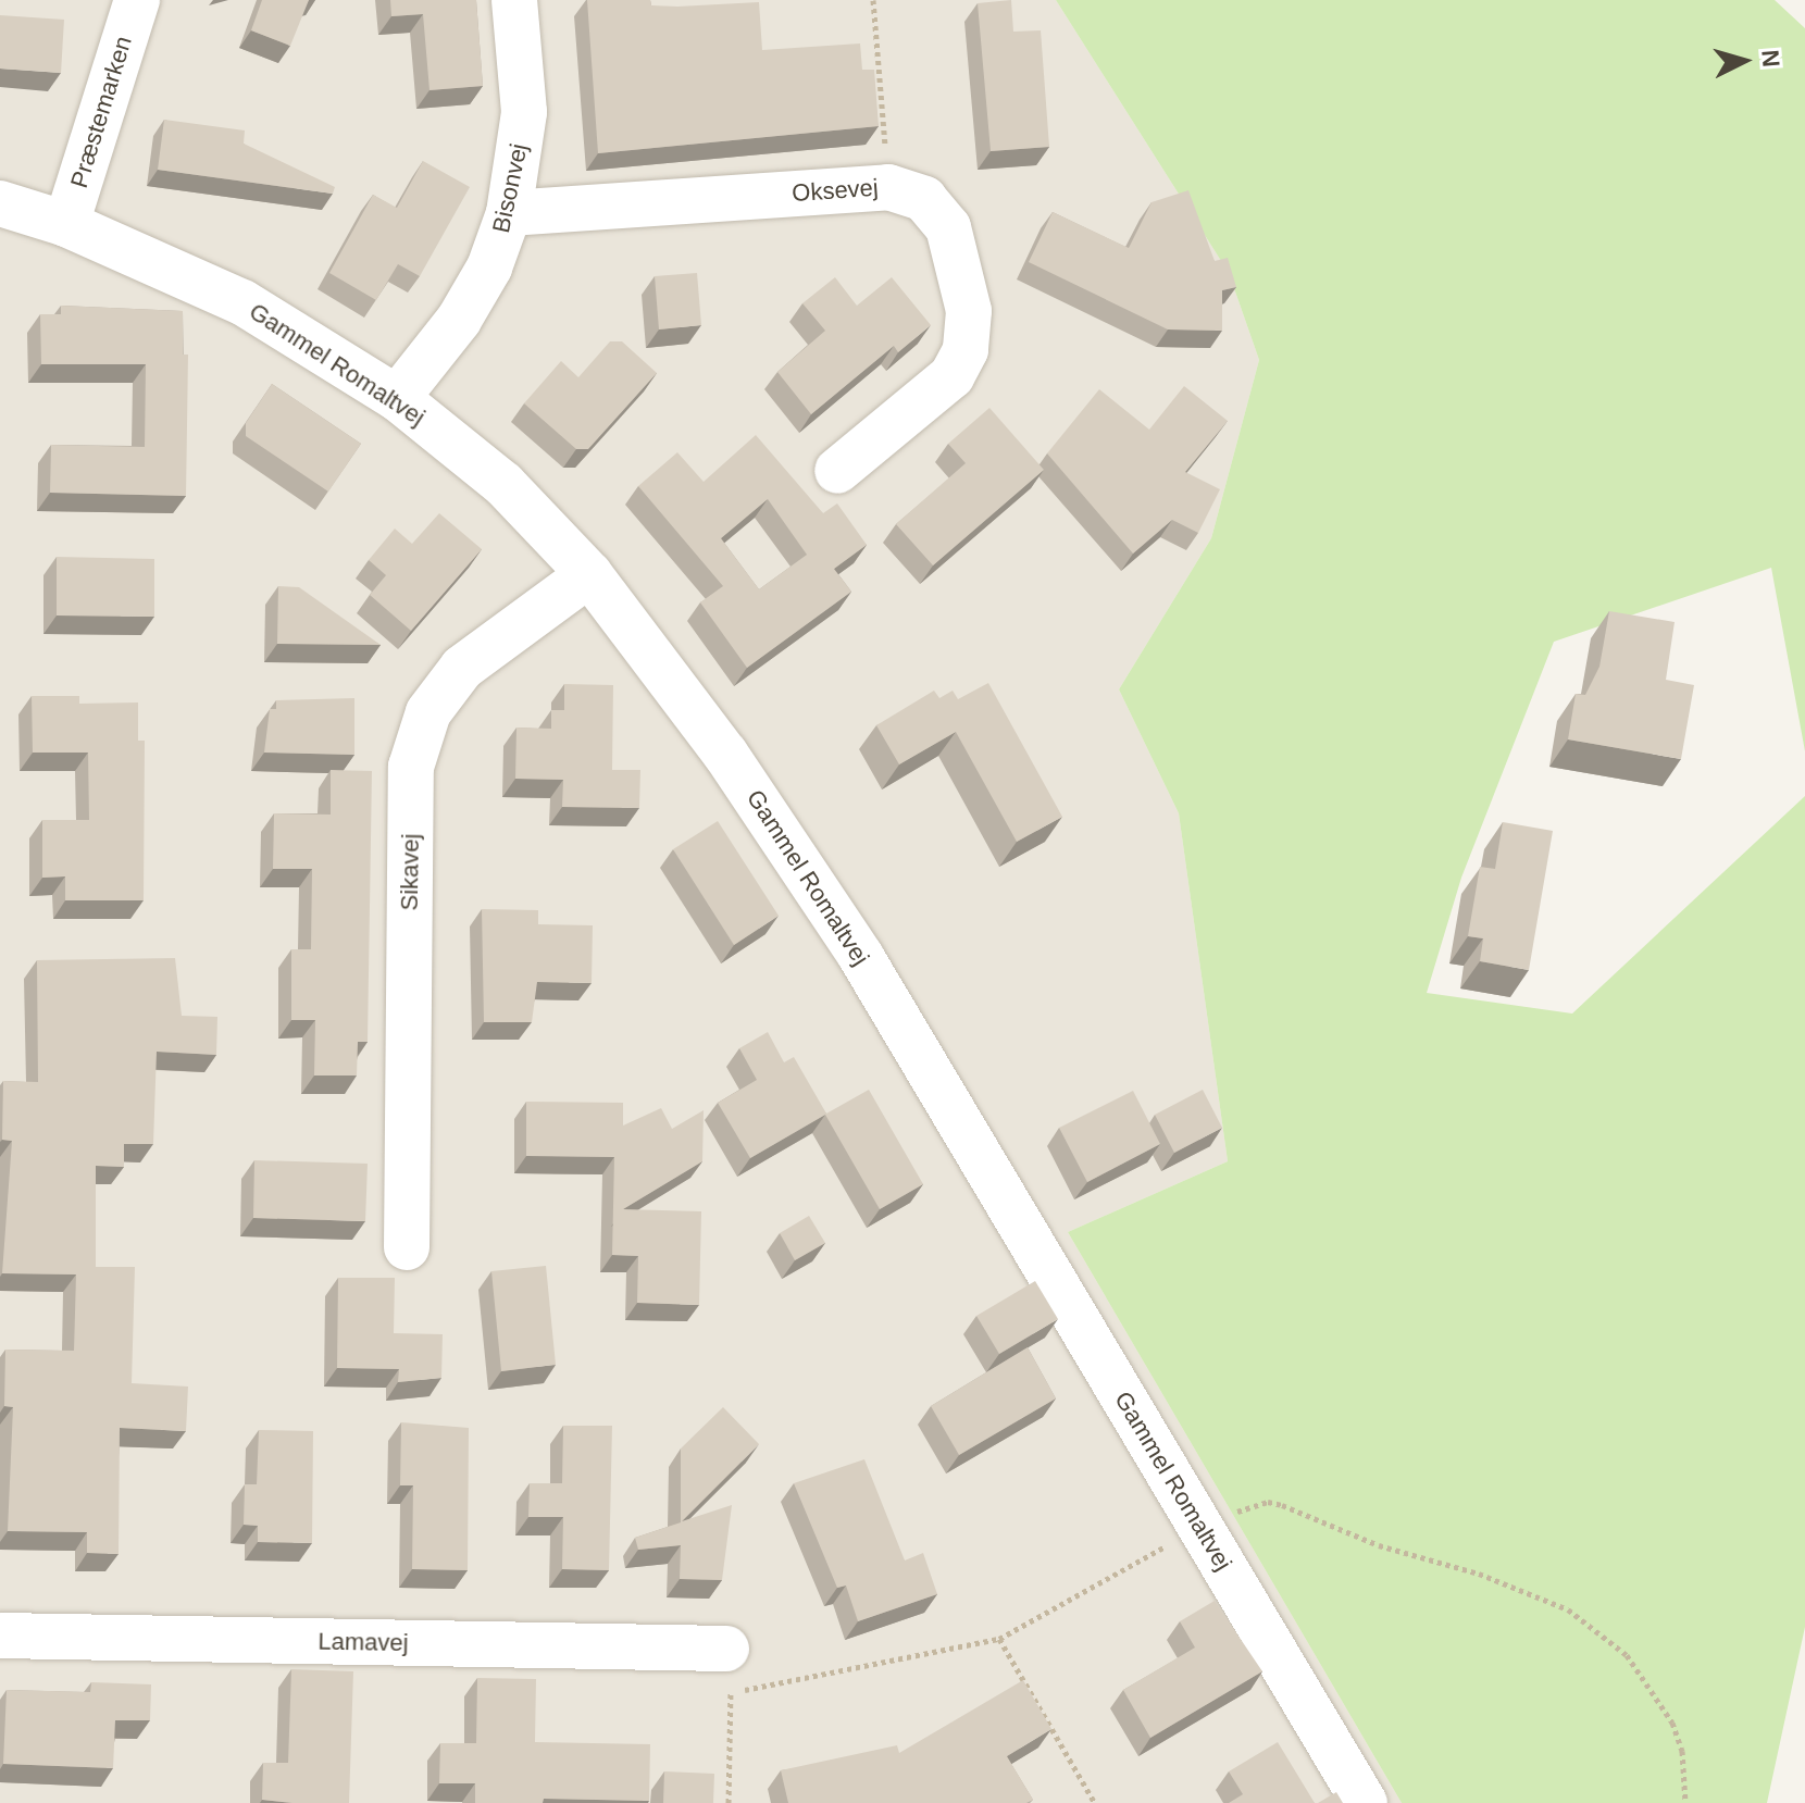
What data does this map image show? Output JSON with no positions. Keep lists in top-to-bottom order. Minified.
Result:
{"streets":{"street":["Præstemarken","Bisonvej","Oksevej","Gammel Romaltvej","Sikavej","Lamavej"]},"crossings":[["Præstemarken","Gammel Romaltvej"],["Bisonvej","Oksevej"],["Bisonvej","Gammel Romaltvej"],["Gammel Romaltvej","Sikavej"]],"north":"right"}
